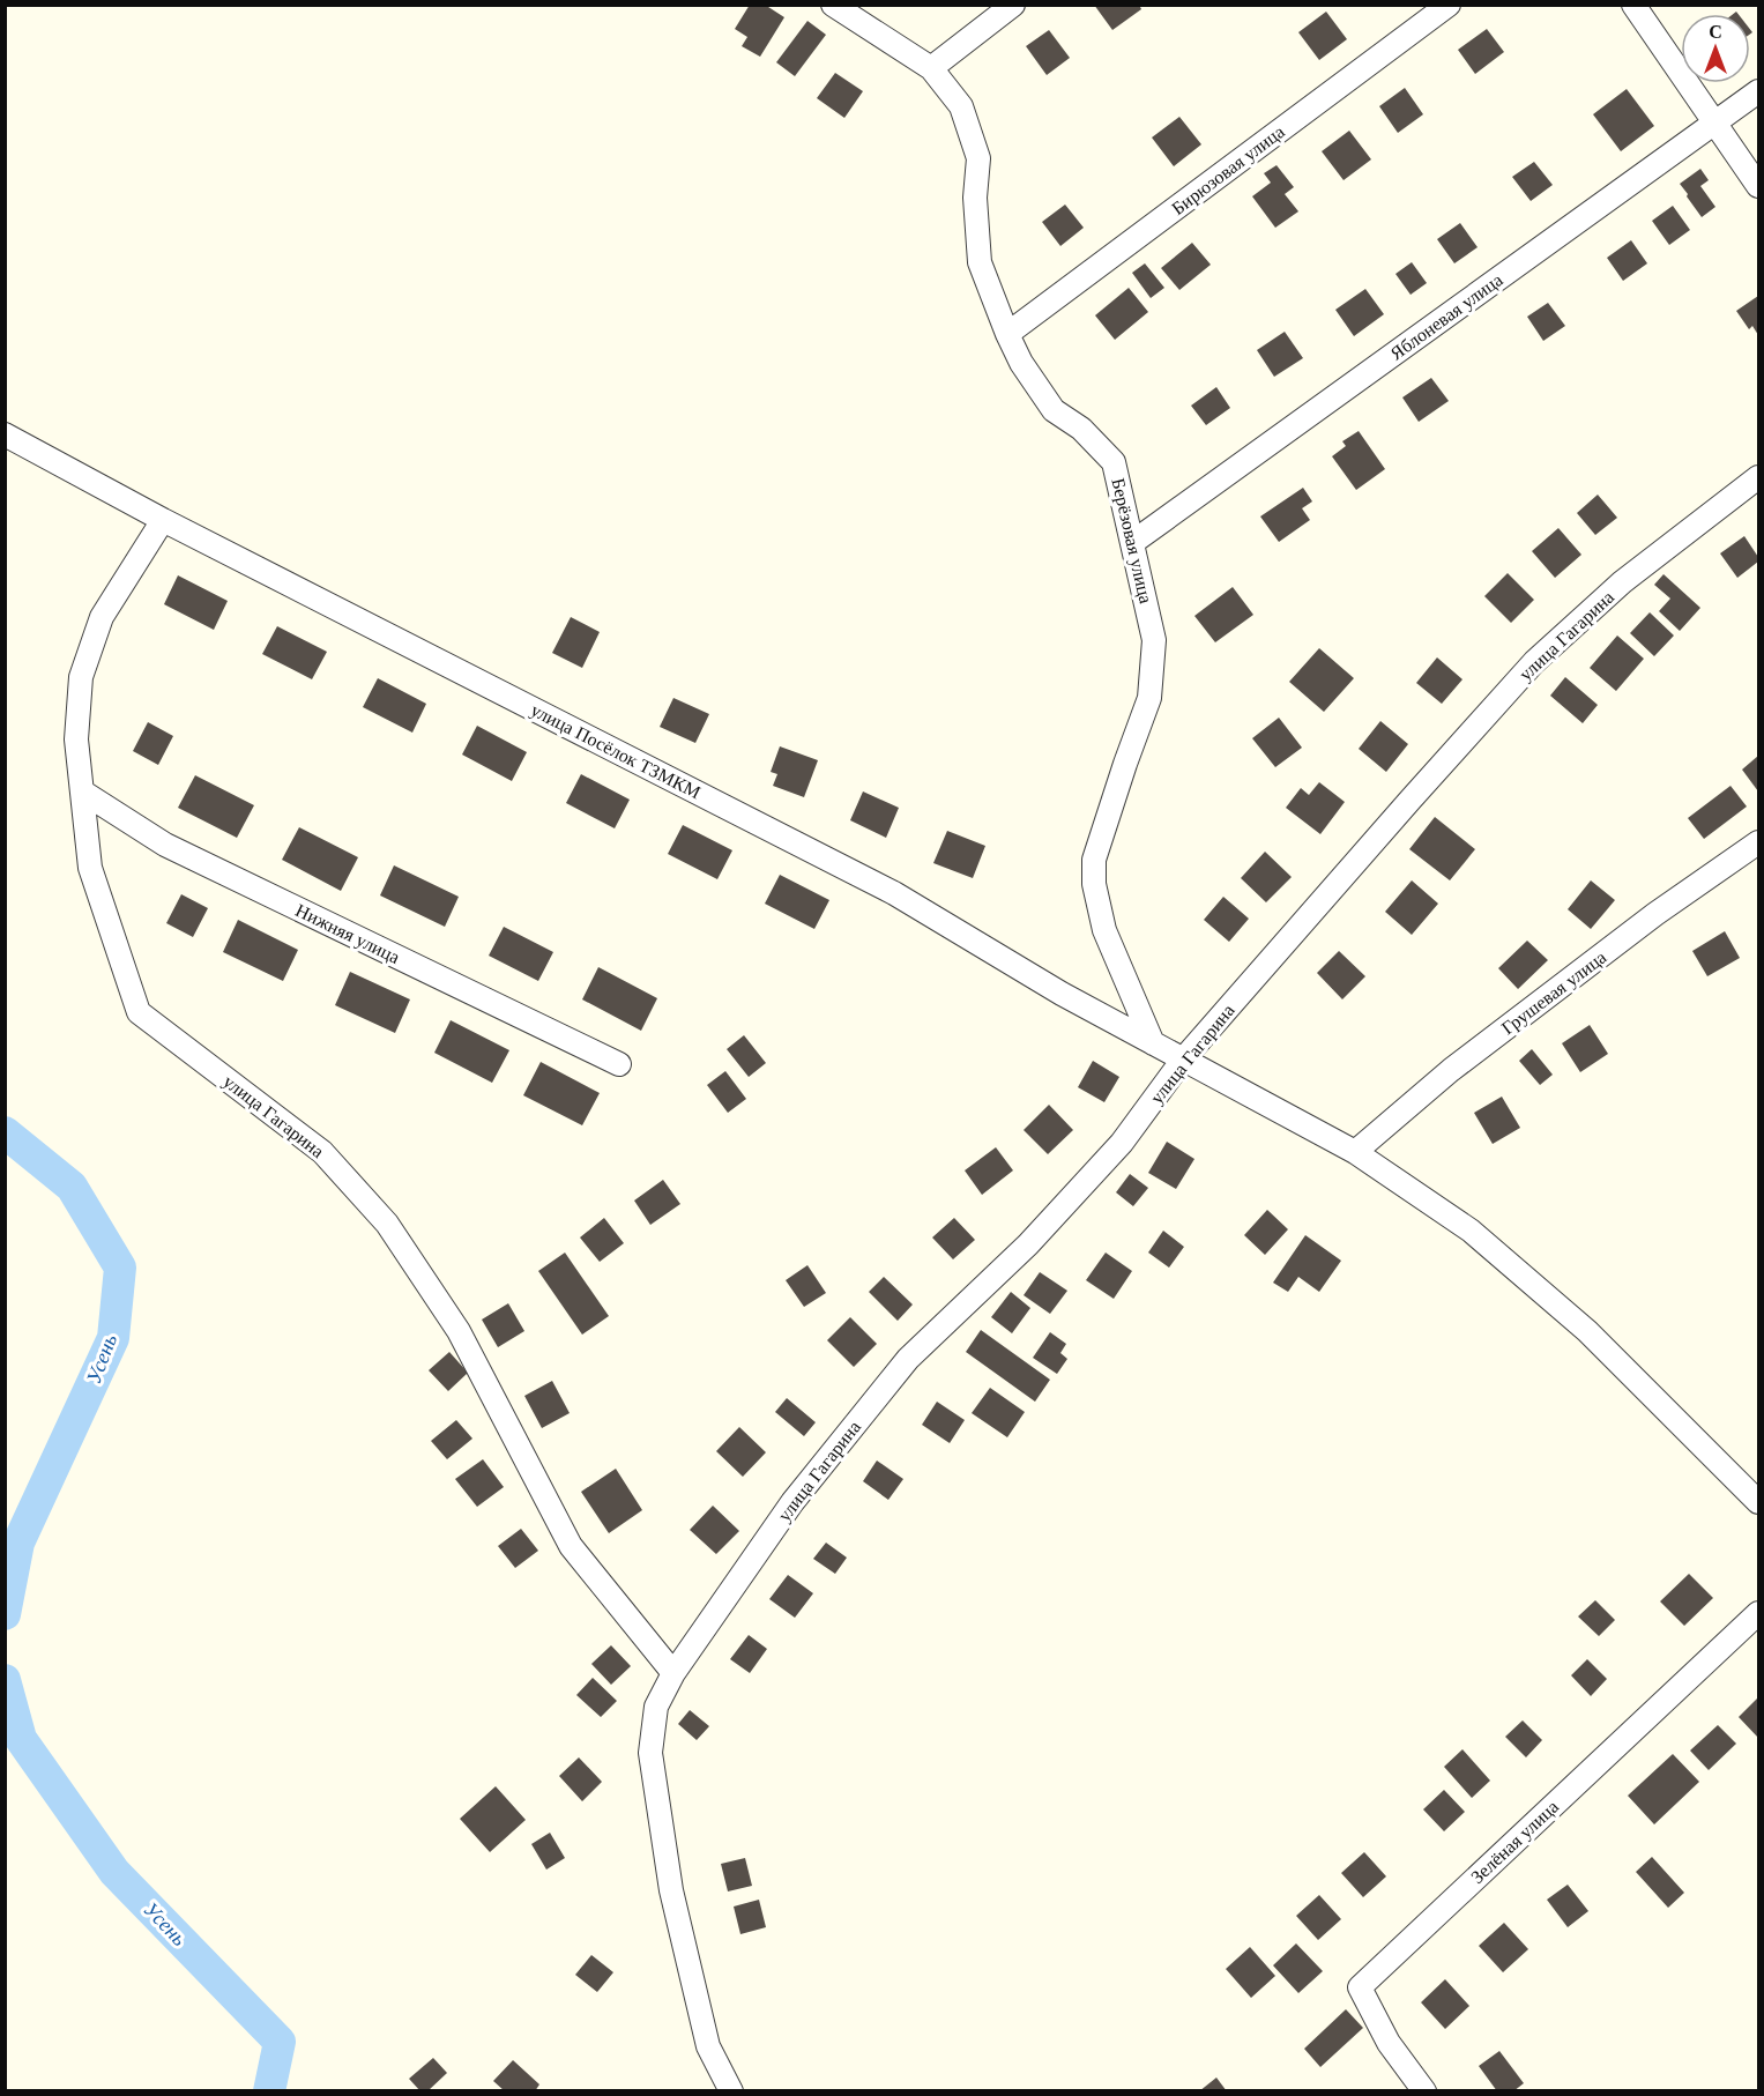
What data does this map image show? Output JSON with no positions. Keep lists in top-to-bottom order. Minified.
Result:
{"streets":{"street":["Бирюзовая улица","Яблоневая улица","Берёзовая улица","улица Гагарина","улица Посёлок ТЗМКМ","Нижняя улица","Грушевая улица","Зелёная улица"]},"crossings":[["Бирюзовая улица","Берёзовая улица"],["Яблоневая улица","Берёзовая улица"],["Берёзовая улица","улица Посёлок ТЗМКМ"],["улица Гагарина","улица Посёлок ТЗМКМ"],["улица Гагарина","Нижняя улица"],["улица Посёлок ТЗМКМ","Грушевая улица"]],"water":["Усень"],"north":"top"}
